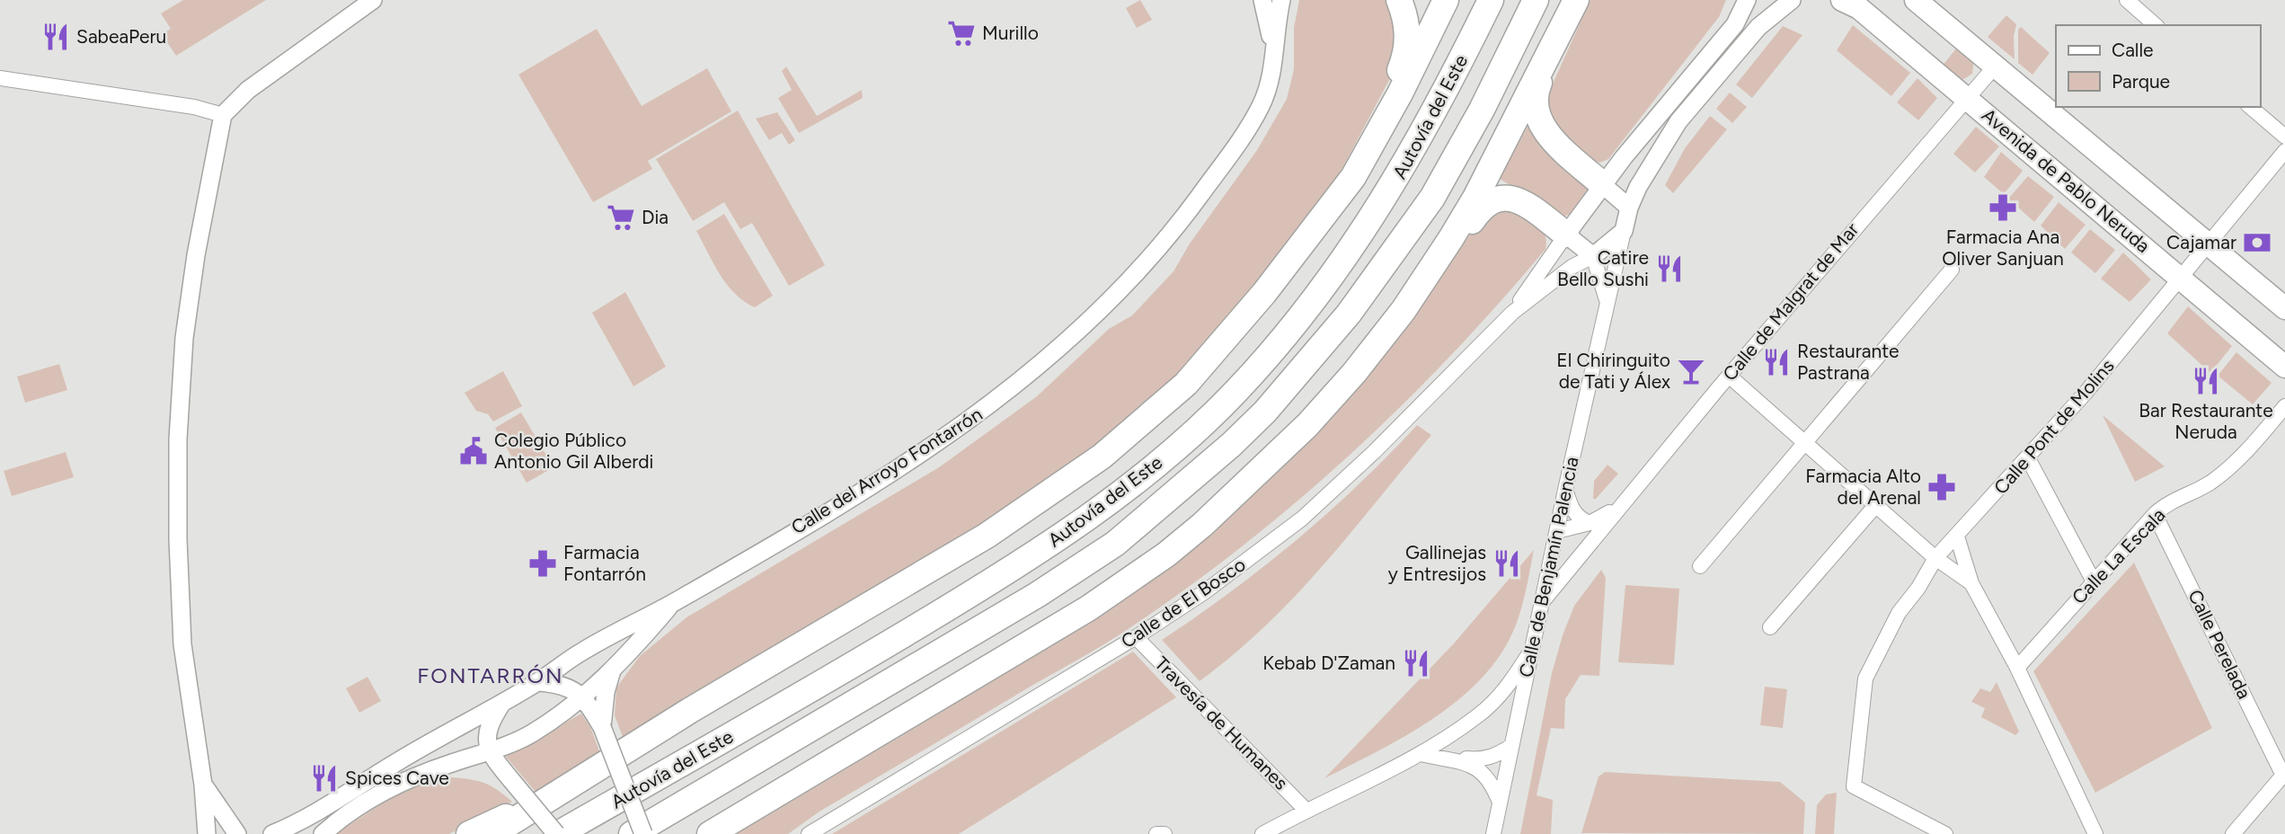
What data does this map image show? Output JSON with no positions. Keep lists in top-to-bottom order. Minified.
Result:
{"streets":{"highway":["Autovía del Este"],"main road":["Avenida de Pablo Neruda"],"street":["Calle de Malgrat de Mar","Calle Pont de Molins","Calle del Arroyo Fontarrón","Calle La Escala","Calle de Benjamín Palencia","Calle de El Bosco","Calle Perelada","Travesía de Humanes"]},"crossings":[["Avenida de Pablo Neruda","Calle de Malgrat de Mar"],["Avenida de Pablo Neruda","Calle Pont de Molins"],["Calle de Malgrat de Mar","Calle de Benjamín Palencia"],["Calle La Escala","Calle Perelada"],["Calle de Benjamín Palencia","Calle de El Bosco"],["Calle de El Bosco","Travesía de Humanes"]],"districts":["FONTARRÓN"],"places":{"supermarket":["Murillo","Dia"],"restaurant":["SabeaPeru","Catire Bello Sushi","Restaurante Pastrana","Bar Restaurante Neruda","Gallinejas y Entresijos","Kebab D'Zaman","Spices Cave"],"pharmacy":["Farmacia Ana Oliver Sanjuan","Farmacia Alto del Arenal","Farmacia Fontarrón"],"bank":["Cajamar"],"bar":["El Chiringuito de Tati y Álex"],"public building":["Colegio Público Antonio Gil Alberdi"]},"legend":["Calle","Parque"]}
